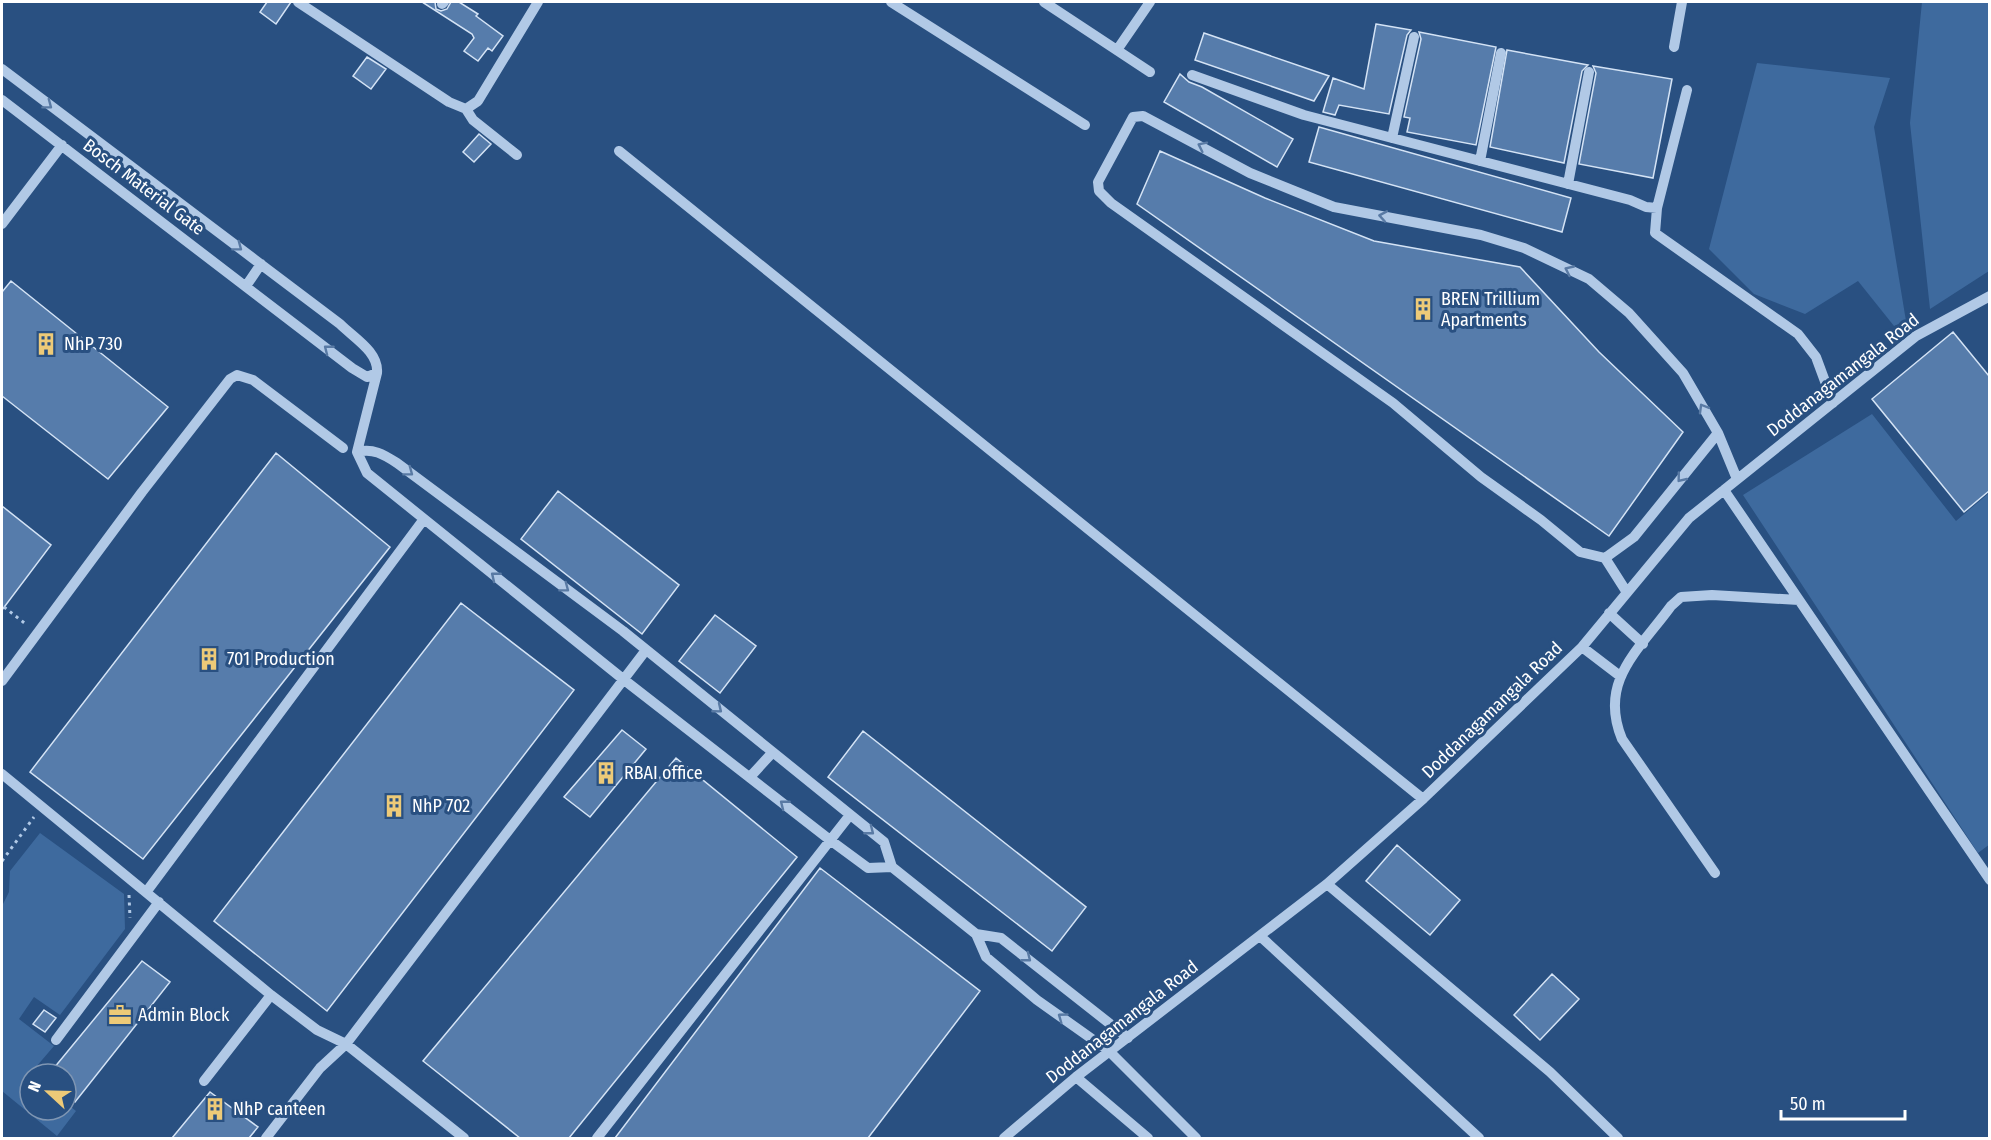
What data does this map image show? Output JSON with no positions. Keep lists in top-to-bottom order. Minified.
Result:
{"streets":{"street":["Bosch Material Gate","Doddanagamangala Road"]},"places":{"building":["BREN Trillium Apartments","NhP 730","701 Production","RBAI office","NhP 702","NhP canteen"],"office":["Admin Block"]},"scale_bar":"50 m","north":"left"}
